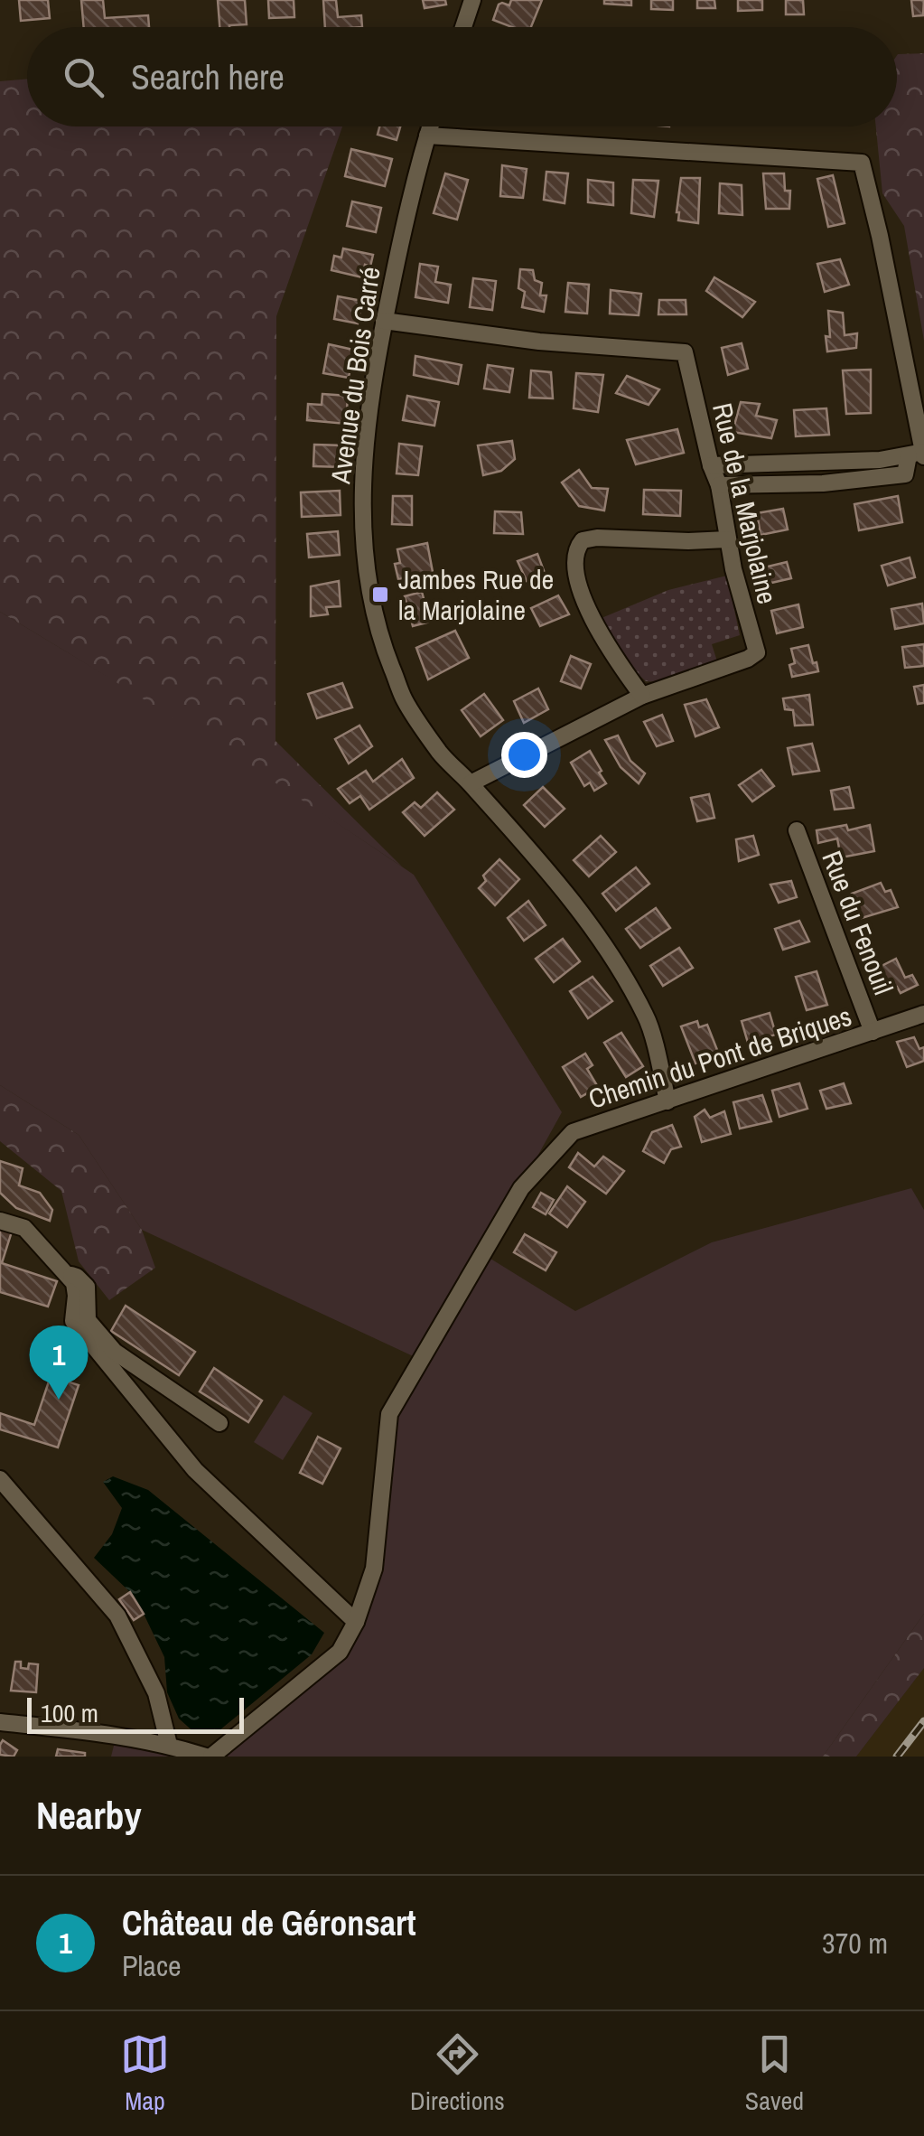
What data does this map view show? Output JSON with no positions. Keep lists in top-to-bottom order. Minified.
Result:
{"streets":{"street":["Avenue du Bois Carré","Rue de la Marjolaine","Rue du Fenouil","Chemin du Pont de Briques"]},"crossings":[["Avenue du Bois Carré","Rue de la Marjolaine"],["Avenue du Bois Carré","Chemin du Pont de Briques"],["Rue du Fenouil","Chemin du Pont de Briques"]],"places":{"transit":["Jambes Rue de la Marjolaine"]},"scale_bar":"100 m","page":{"search":"Search here","pins":"1","scale":"100 m","heading":"Nearby","list":[{"mark":"1","name":"Château de Géronsart","note":"Place","value":"370 m"}],"nav":["Map","Directions","Saved"]}}
